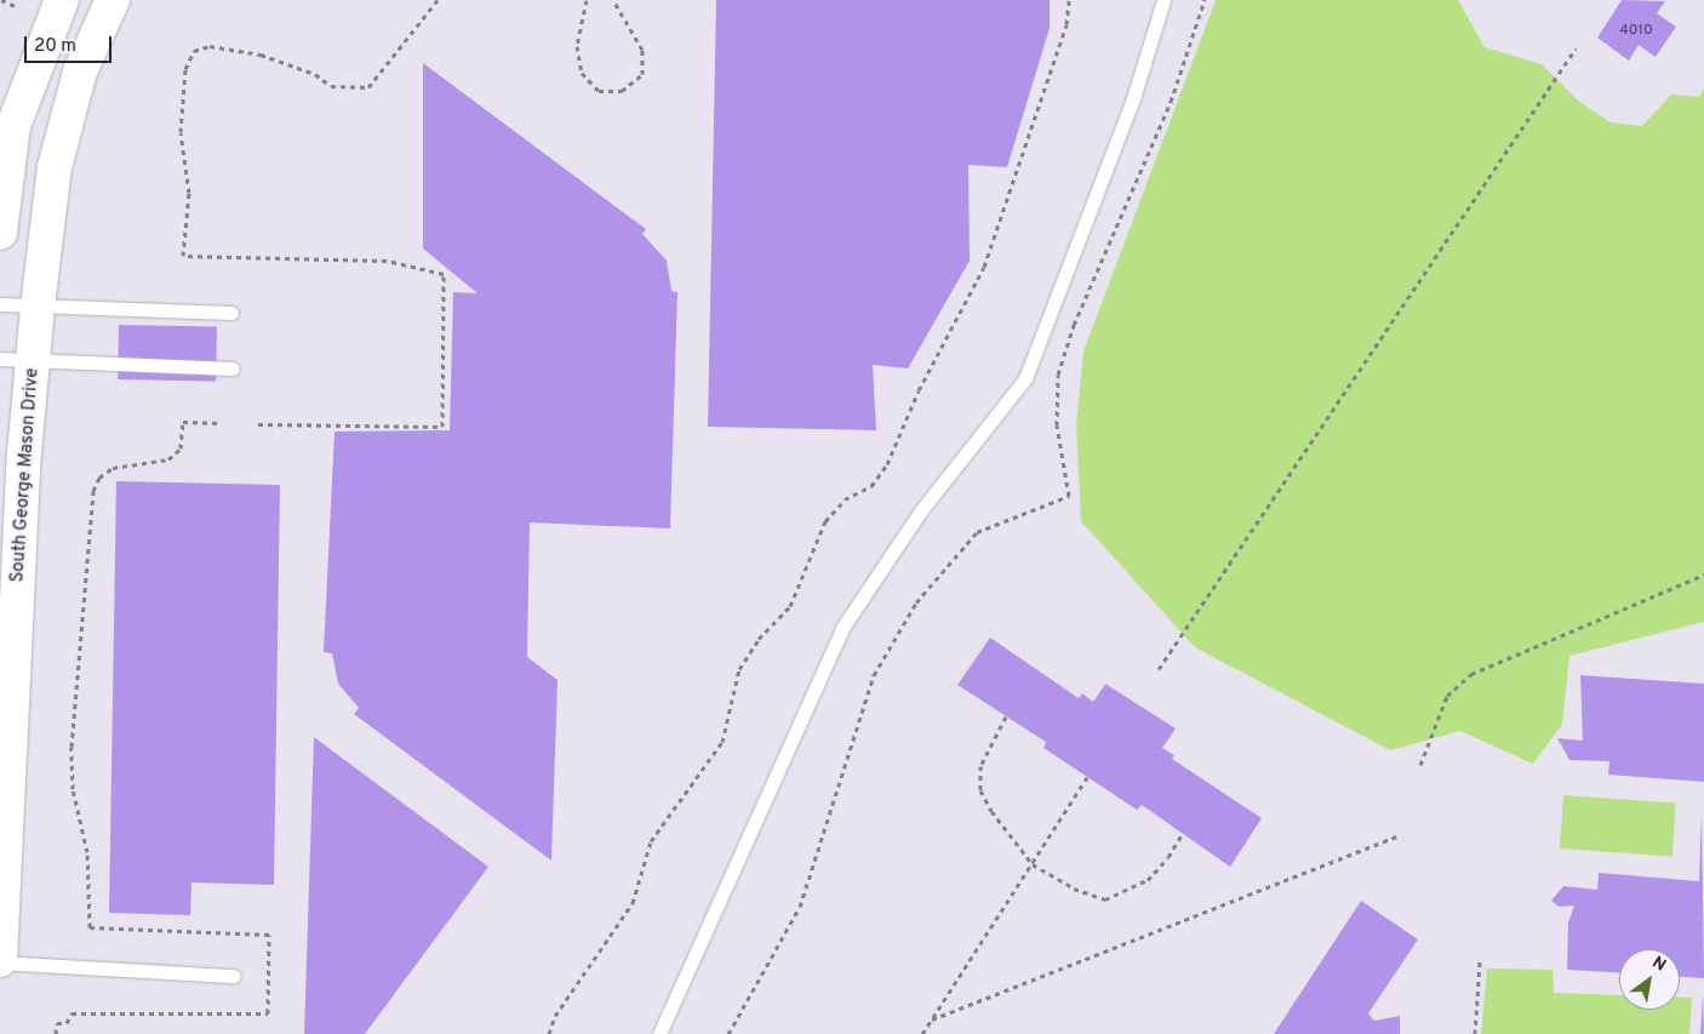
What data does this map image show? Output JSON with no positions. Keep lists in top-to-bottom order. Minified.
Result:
{"streets":{"main road":["South George Mason Drive"]},"house_numbers":["4010"],"scale_bar":"20 m","north":"top right"}
